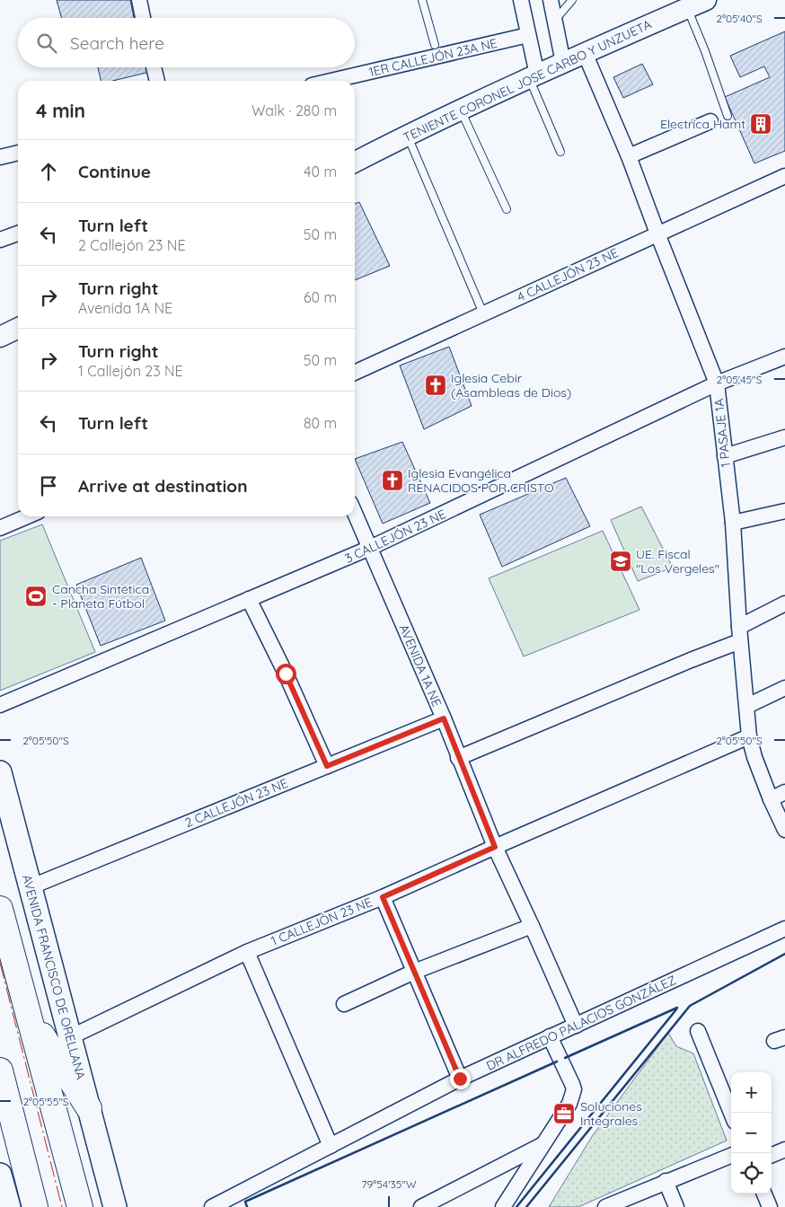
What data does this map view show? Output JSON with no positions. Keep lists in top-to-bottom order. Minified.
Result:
{"streets":{"main road":["AVENIDA FRANCISCO DE ORELLANA"],"street":["1ER CALLEJÓN 23A NE","TENIENTE CORONEL JOSE CARBO Y UNZUETA","4 CALLEJÓN 23 NE","1 PASAJE 1A","3 CALLEJÓN 23 NE","AVENIDA 1A NE","2 CALLEJÓN 23 NE","1 CALLEJÓN 23 NE","DR ALFREDO PALACIOS GONZÁLEZ"]},"crossings":[["TENIENTE CORONEL JOSE CARBO Y UNZUETA","1 PASAJE 1A"],["4 CALLEJÓN 23 NE","1 PASAJE 1A"],["1 PASAJE 1A","3 CALLEJÓN 23 NE"],["1 PASAJE 1A","1 CALLEJÓN 23 NE"],["3 CALLEJÓN 23 NE","AVENIDA 1A NE"],["AVENIDA 1A NE","2 CALLEJÓN 23 NE"],["AVENIDA 1A NE","1 CALLEJÓN 23 NE"],["AVENIDA 1A NE","DR ALFREDO PALACIOS GONZÁLEZ"],["2 CALLEJÓN 23 NE","AVENIDA FRANCISCO DE ORELLANA"],["1 CALLEJÓN 23 NE","AVENIDA FRANCISCO DE ORELLANA"]],"places":{"building":["Electríca Hamt"],"church":["Iglesia Cebir (Asambleas de Dios)","Iglesia Evangélica RENACIDOS POR CRISTO"],"school or university":["UE. Fiscal \"Los Vergeles\""],"sports":["Cancha Sintética - Planeta Fútbol"],"office":["Soluciones Integrales"]},"page":{"search":"Search here","heading":["4 min","Walk · 280 m"],"list":[["Continue","40 m"],["Turn left","2 Callejón 23 NE","50 m"],["Turn right","Avenida 1A NE","60 m"],["Turn right","1 Callejón 23 NE","50 m"],["Turn left","80 m"],"Arrive at destination"],"map_buttons":["+","−"]},"coordinates":["2°05'40\"S","2°05'45\"S","2°05'50\"S","2°05'55\"S","79°54'35\"W"]}
